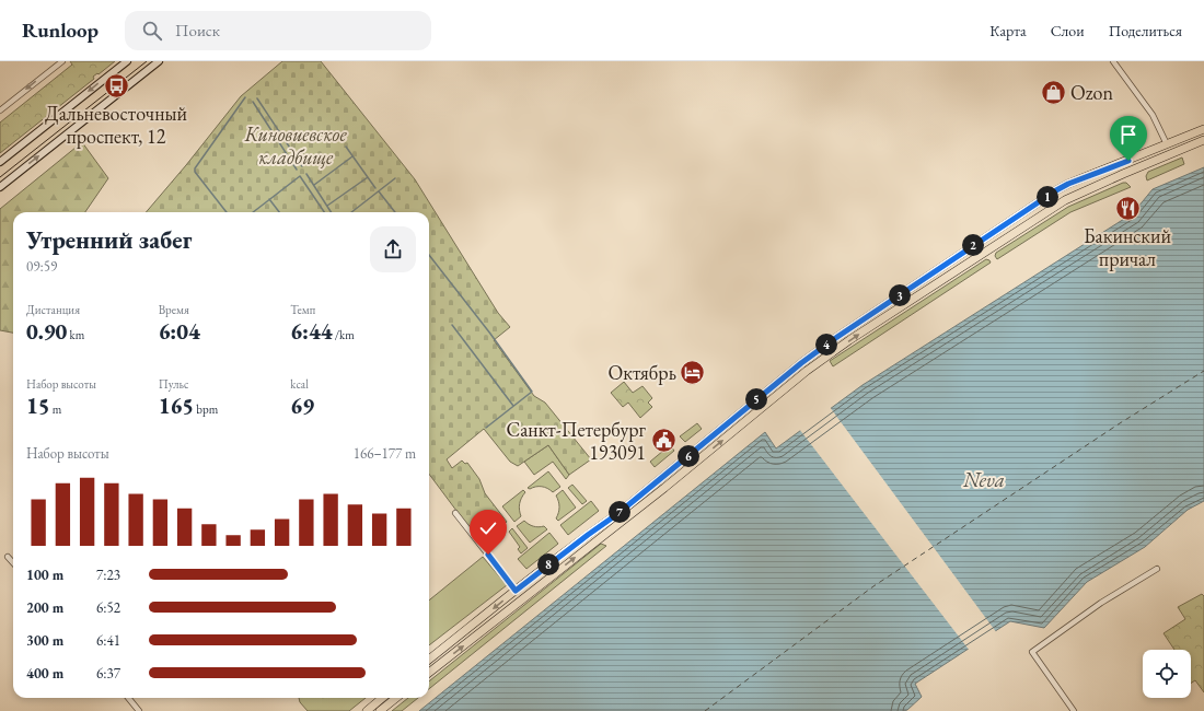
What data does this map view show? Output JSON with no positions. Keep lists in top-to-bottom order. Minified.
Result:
{"water":["Neva"],"parks":["Киновиевское кладбище"],"places":{"bus stop":["Дальневосточный проспект, 12"],"shop":["Ozon"],"restaurant":["Бакинский причал"],"hotel":["Октябрь"],"public building":["Санкт-Петербург 193091"]},"page":{"header":"Runloop","search":"Поиск","nav":["Карта","Слои","Поделиться"],"pins":["1","2","3","4","5","6","7","8"],"heading":["Утренний забег","09:59"],"stats":[["Дистанция","0.90 km"],["Время","6:04"],["Темп","6:44 /km"],["Набор высоты","15 m"],["Пульс","165 bpm"],["kcal","69"]],"chart":["Набор высоты","166–177 m"],"list":[{"name":"100 m","note":"7:23"},{"name":"200 m","note":"6:52"},{"name":"300 m","note":"6:41"},{"name":"400 m","note":"6:37"}]}}
